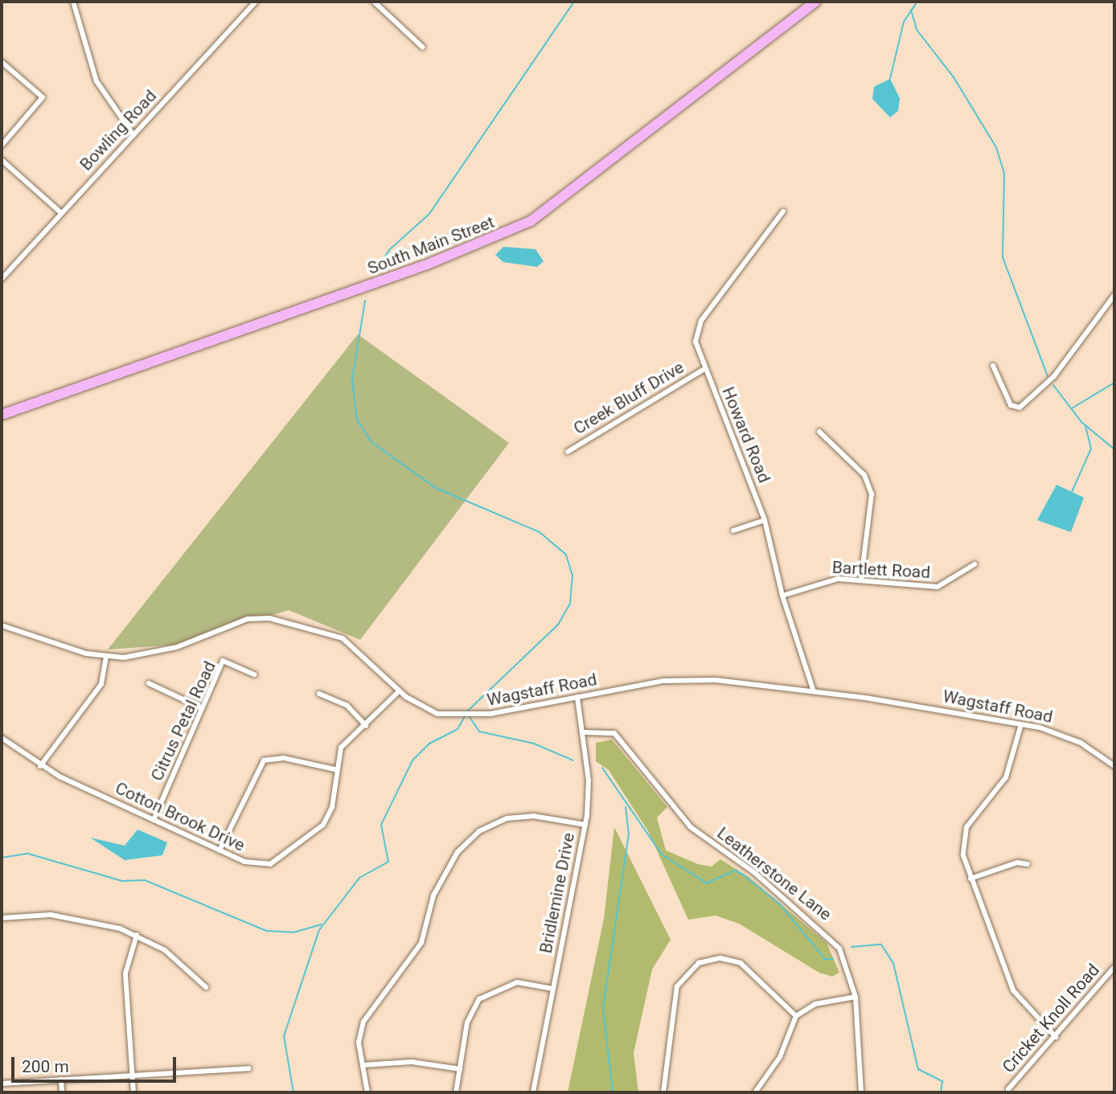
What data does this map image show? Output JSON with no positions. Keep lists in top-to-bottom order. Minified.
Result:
{"streets":{"highway":["South Main Street"],"street":["Bowling Road","Creek Bluff Drive","Howard Road","Bartlett Road","Wagstaff Road","Citrus Petal Road","Cotton Brook Drive","Leatherstone Lane","Bridlemine Drive","Cricket Knoll Road"]},"crossings":[["Creek Bluff Drive","Howard Road"],["Howard Road","Bartlett Road"],["Howard Road","Wagstaff Road"],["Wagstaff Road","Cotton Brook Drive"],["Wagstaff Road","Bridlemine Drive"],["Citrus Petal Road","Cotton Brook Drive"],["Leatherstone Lane","Bridlemine Drive"]],"scale_bar":"200 m"}
